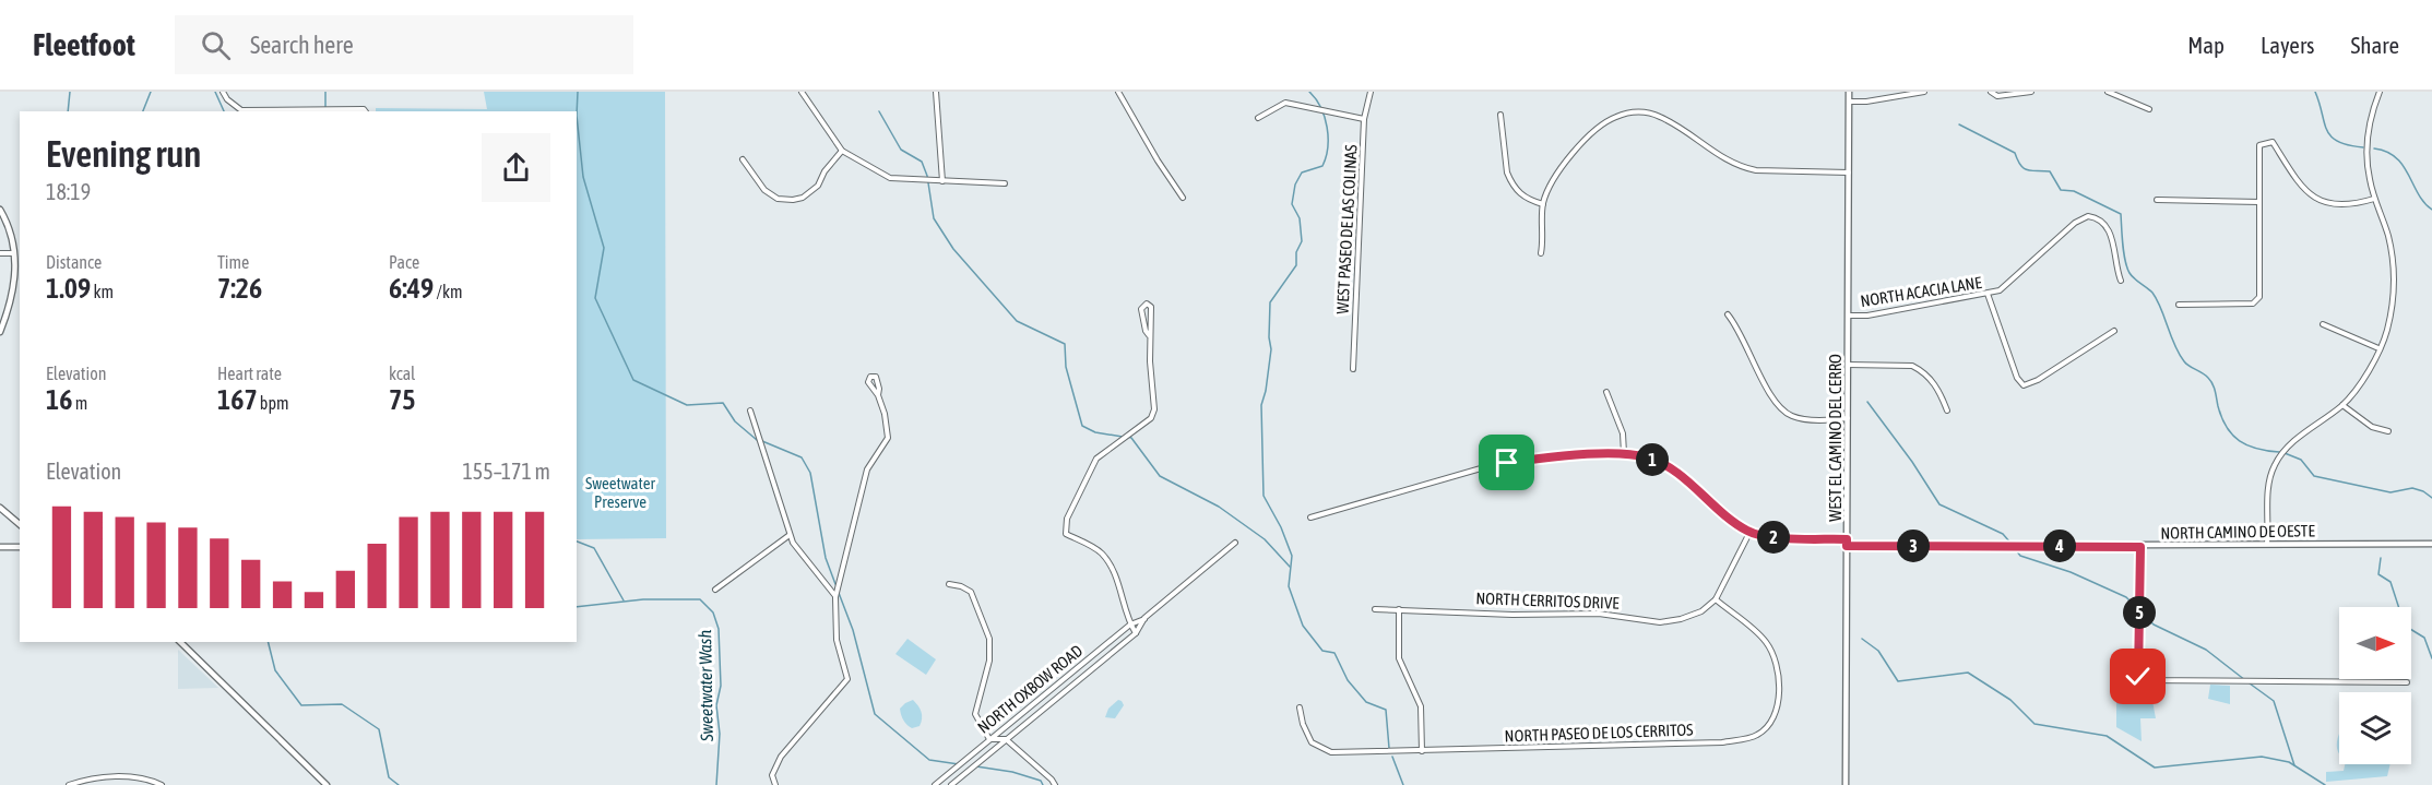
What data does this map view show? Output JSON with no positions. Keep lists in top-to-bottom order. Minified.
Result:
{"streets":{"street":["WEST PASEO DE LAS COLINAS","NORTH ACACIA LANE","WEST EL CAMINO DEL CERRO","NORTH CAMINO DE OESTE","NORTH CERRITOS DRIVE","NORTH OXBOW ROAD","NORTH PASEO DE LOS CERRITOS"]},"crossings":[["NORTH ACACIA LANE","WEST EL CAMINO DEL CERRO"],["WEST EL CAMINO DEL CERRO","NORTH CAMINO DE OESTE"],["NORTH CERRITOS DRIVE","NORTH PASEO DE LOS CERRITOS"]],"water":["Sweetwater Wash"],"parks":["Sweetwater Preserve"],"north":"right","page":{"header":"Fleetfoot","search":"Search here","nav":["Map","Layers","Share"],"heading":["Evening run","18:19"],"stats":[["Distance","1.09 km"],["Time","7:26"],["Pace","6:49 /km"],["Elevation","16 m"],["Heart rate","167 bpm"],["kcal","75"]],"pins":["1","2","3","4","5"],"chart":["Elevation","155–171 m"]}}
